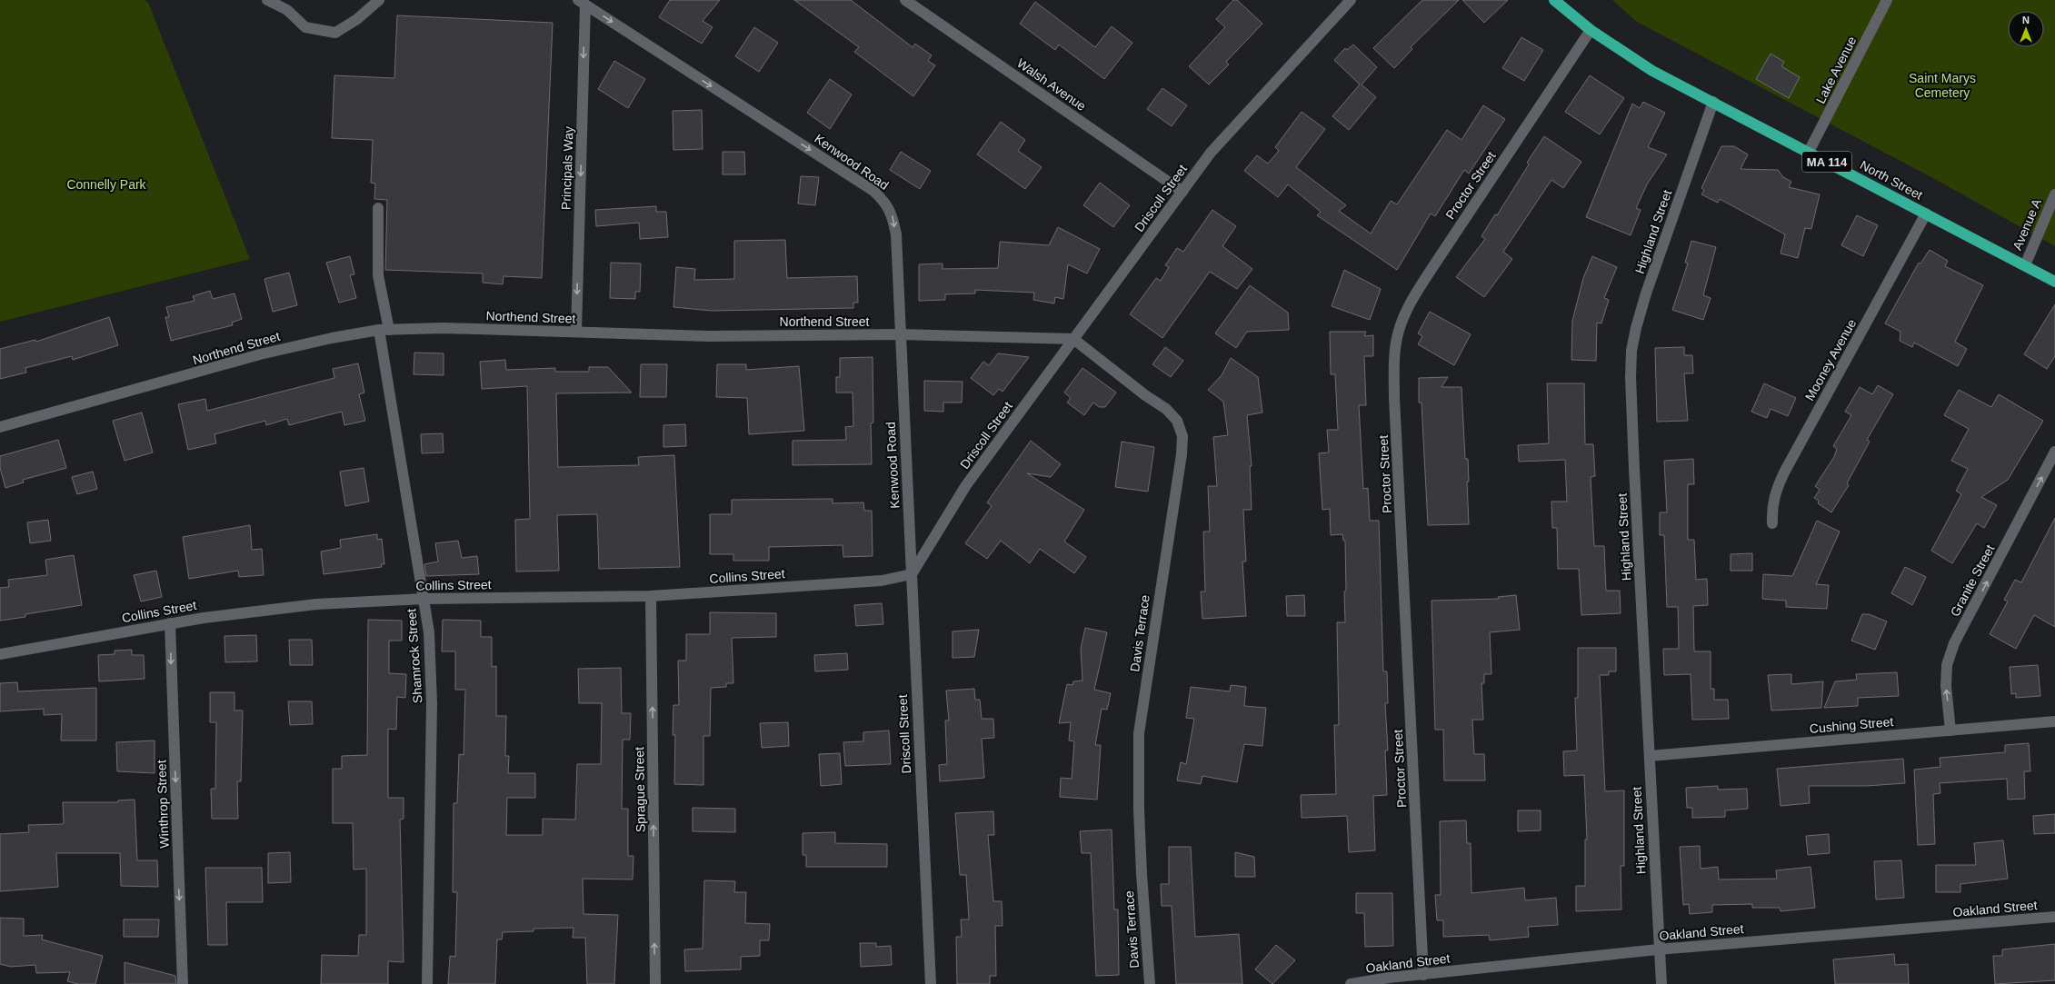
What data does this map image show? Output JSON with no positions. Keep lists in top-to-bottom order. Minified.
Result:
{"streets":{"highway":["MA 114","North Street"],"street":["Lake Avenue","Walsh Avenue","Kenwood Road","Principals Way","Proctor Street","Driscoll Street","Avenue A","Highland Street","Northend Street","Mooney Avenue","Collins Street","Granite Street","Davis Terrace","Shamrock Street","Cushing Street","Sprague Street","Winthrop Street","Oakland Street"]},"crossings":[["Lake Avenue","North Street"],["Walsh Avenue","Driscoll Street"],["Kenwood Road","Principals Way"],["Kenwood Road","Driscoll Street"],["Kenwood Road","Northend Street"],["Kenwood Road","Collins Street"],["MA 114","North Street"],["MA 114","Proctor Street"],["Principals Way","Northend Street"],["North Street","Proctor Street"],["North Street","Avenue A"],["North Street","Highland Street"],["North Street","Mooney Avenue"],["Proctor Street","Oakland Street"],["Driscoll Street","Northend Street"],["Driscoll Street","Collins Street"],["Driscoll Street","Davis Terrace"],["Highland Street","Cushing Street"],["Highland Street","Oakland Street"],["Northend Street","Davis Terrace"],["Northend Street","Shamrock Street"],["Collins Street","Shamrock Street"],["Collins Street","Sprague Street"],["Collins Street","Winthrop Street"],["Granite Street","Cushing Street"]],"one_way":["Kenwood Road","Principals Way","Granite Street","Sprague Street","Winthrop Street"],"parks":["Saint Marys Cemetery","Connelly Park"],"north":"top"}
